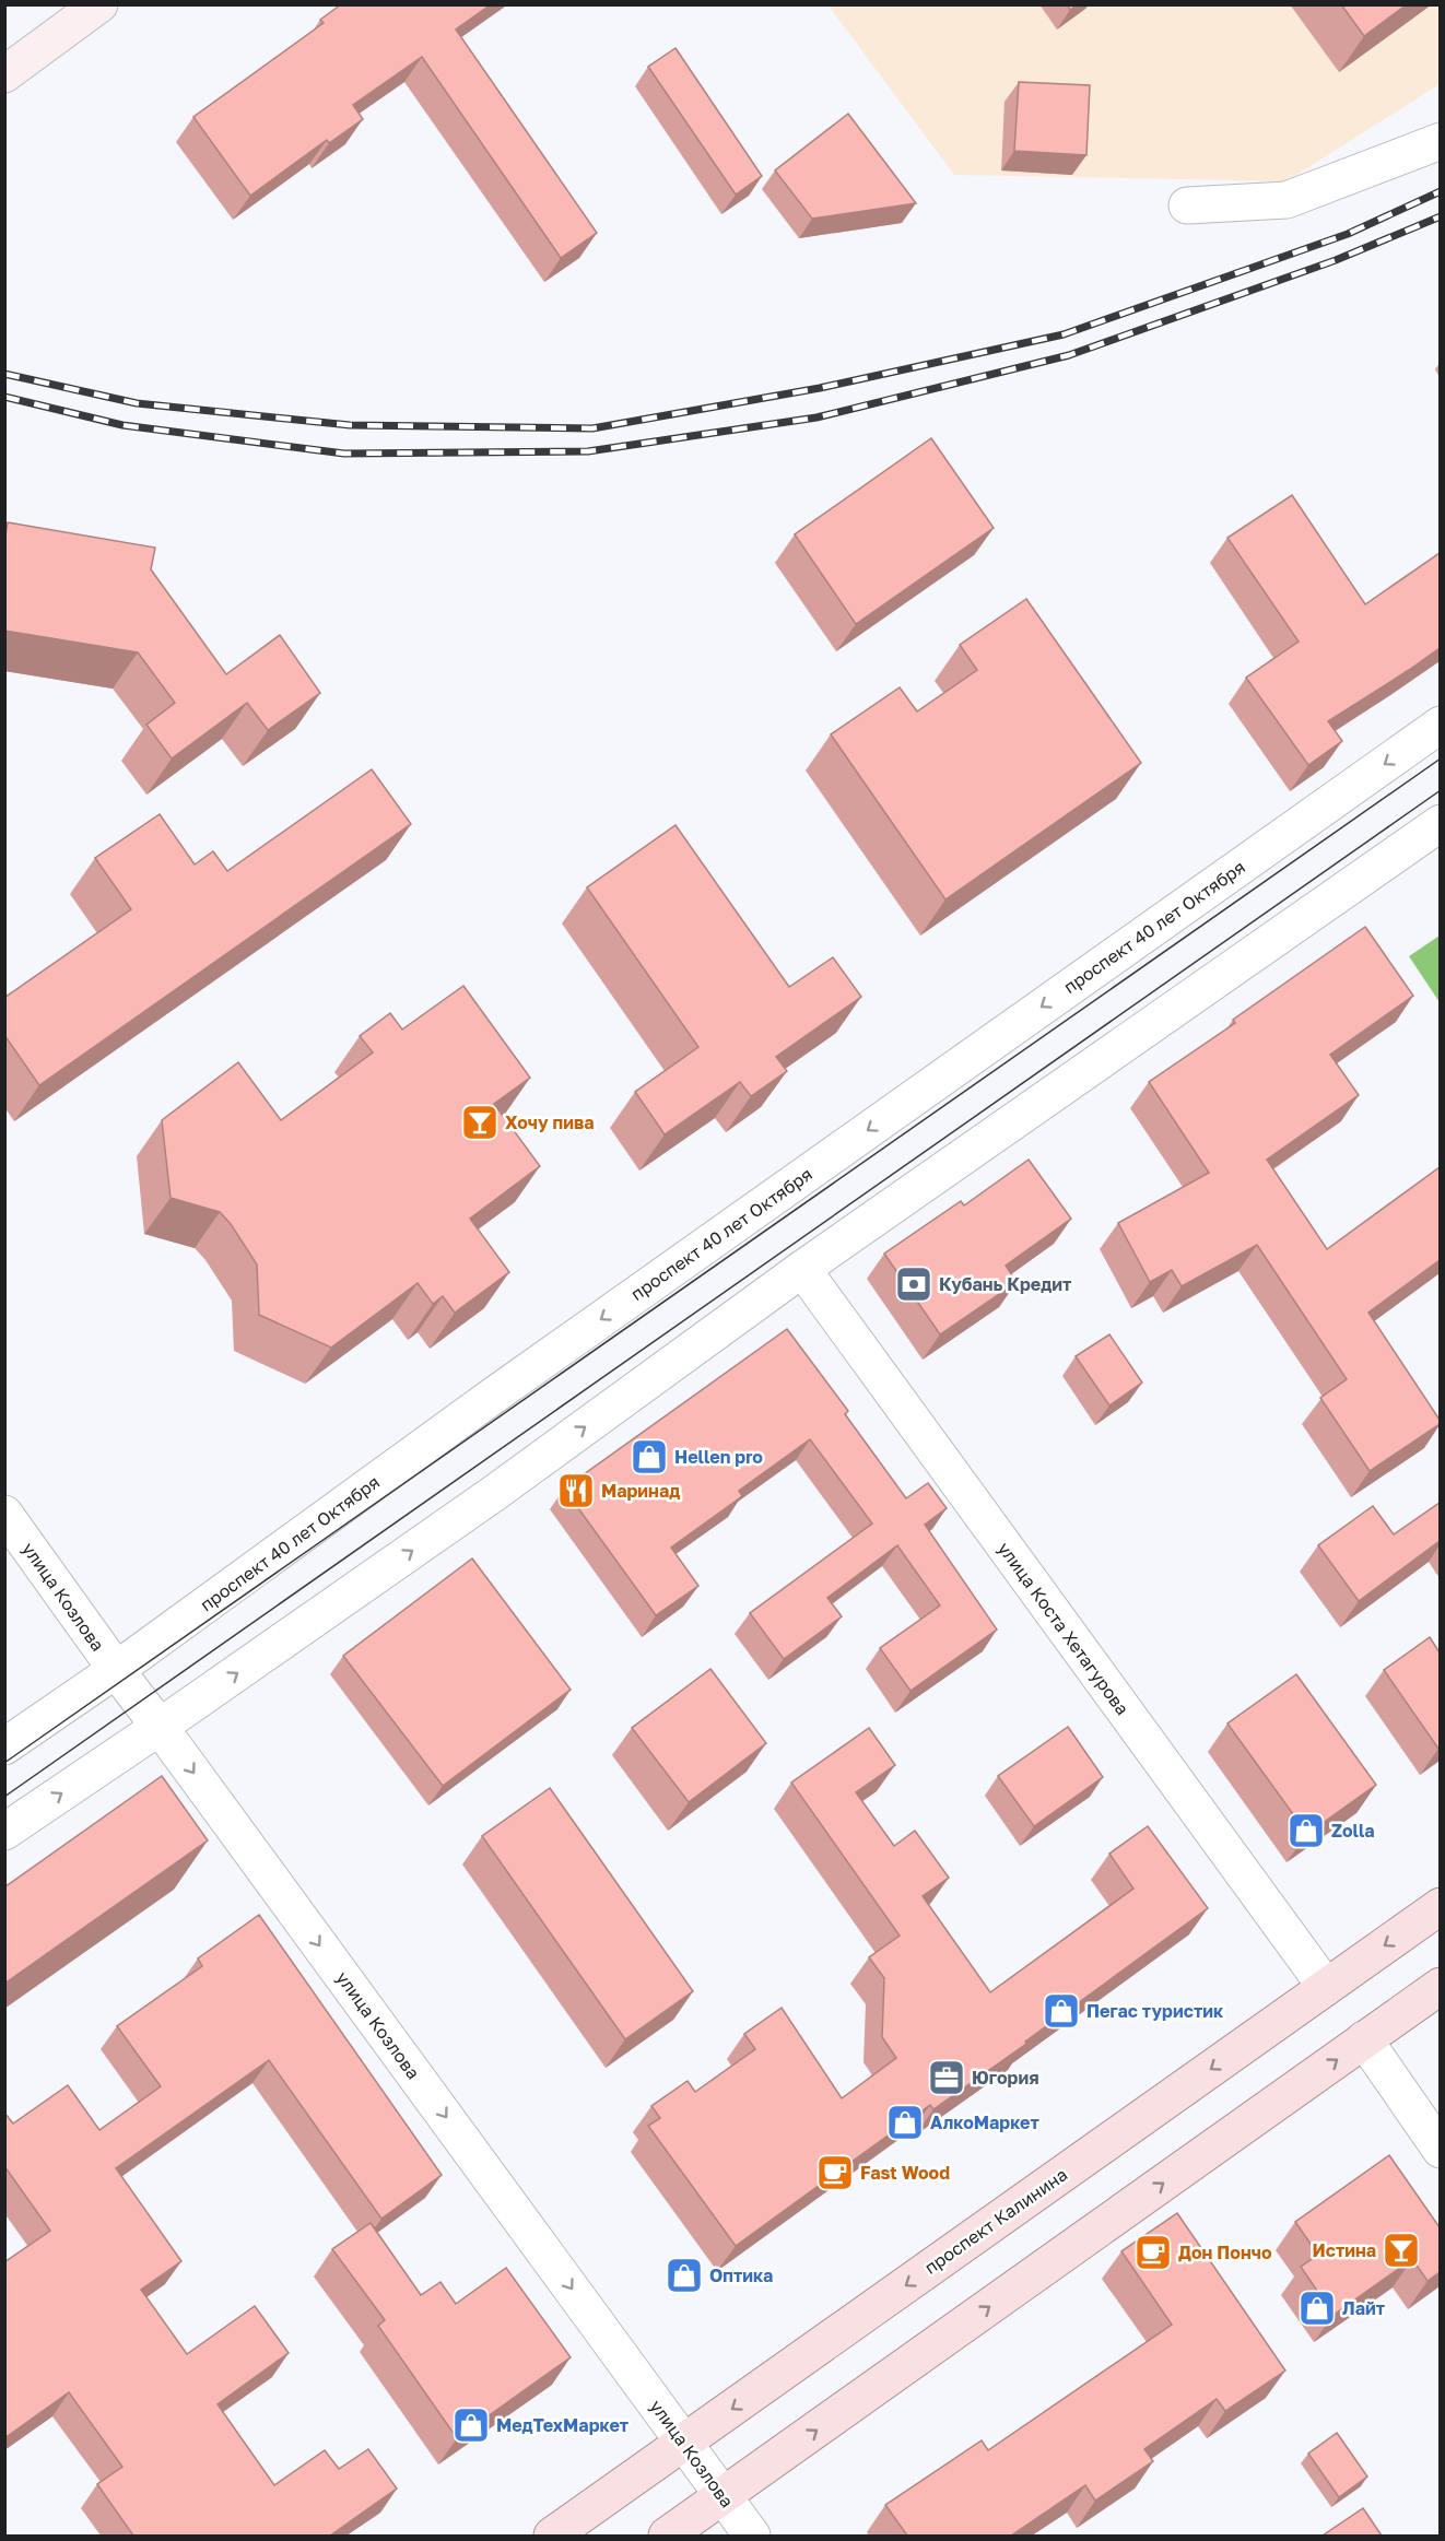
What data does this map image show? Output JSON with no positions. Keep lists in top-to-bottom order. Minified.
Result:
{"streets":{"main road":["проспект Калинина"],"street":["проспект 40 лет Октября","улица Козлова","улица Коста Хетагурова"]},"crossings":[["проспект 40 лет Октября","улица Козлова"],["улица Козлова","проспект Калинина"],["улица Коста Хетагурова","проспект Калинина"]],"one_way":["улица Козлова"],"places":{"bar":["Хочу пива","Истина"],"bank":["Кубань Кредит"],"shop":["Hellen pro","Zolla","Пегас туристик","АлкоМаркет","Оптика","Лайт","МедТехМаркет"],"restaurant":["Маринад"],"office":["Югория"],"cafe":["Fast Wood","Дон Пончо"]}}
